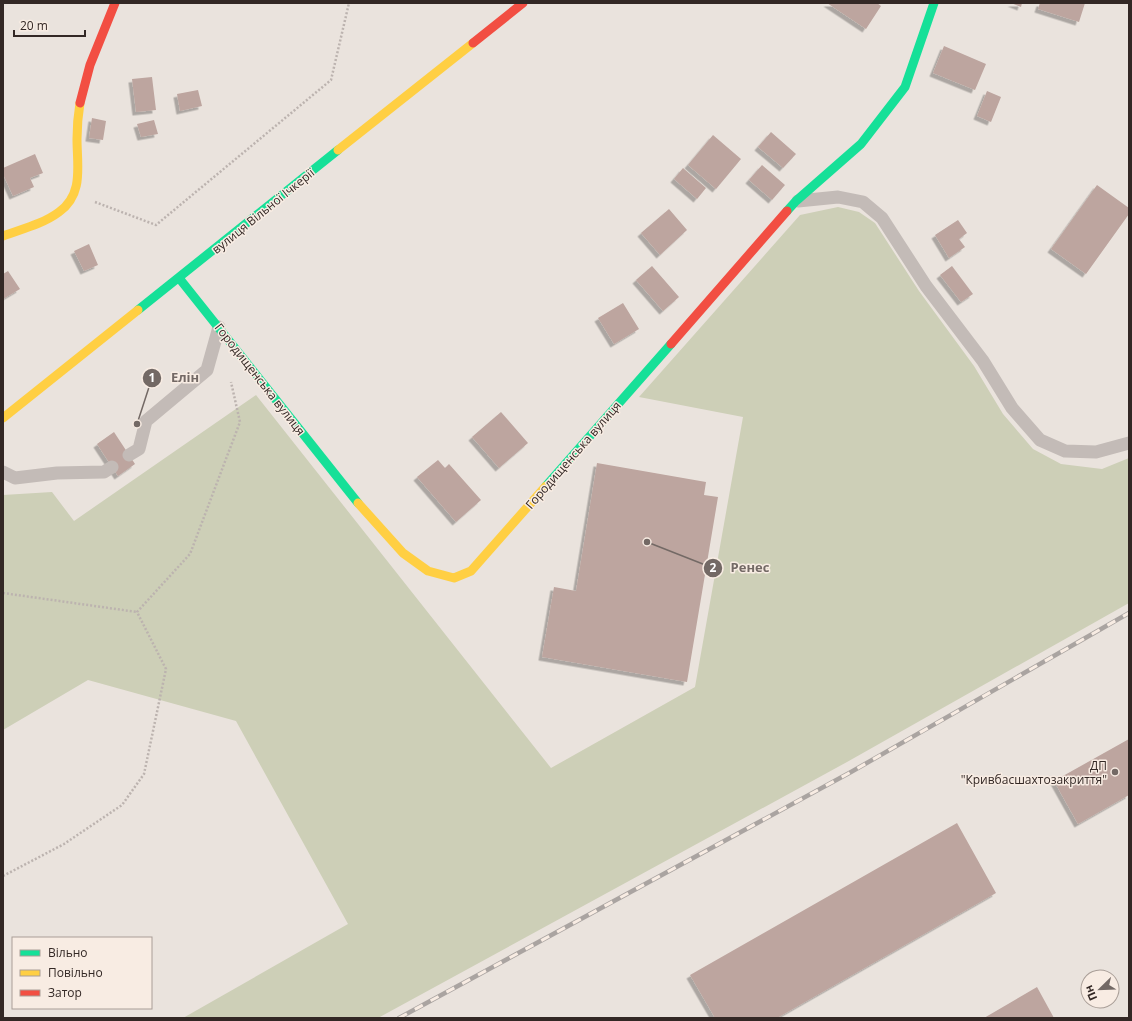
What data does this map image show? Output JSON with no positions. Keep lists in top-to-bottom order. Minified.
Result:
{"streets":{"street":["вулиця Вільної Ічкерії","Городищенська вулиця"]},"crossings":[["вулиця Вільної Ічкерії","Городищенська вулиця"]],"places":["Елін","Ренес","ДП \"Кривбасшахтозакриття\""],"legend":["Вільно","Повільно","Затор"],"scale_bar":"20 m","north":"bottom left"}
